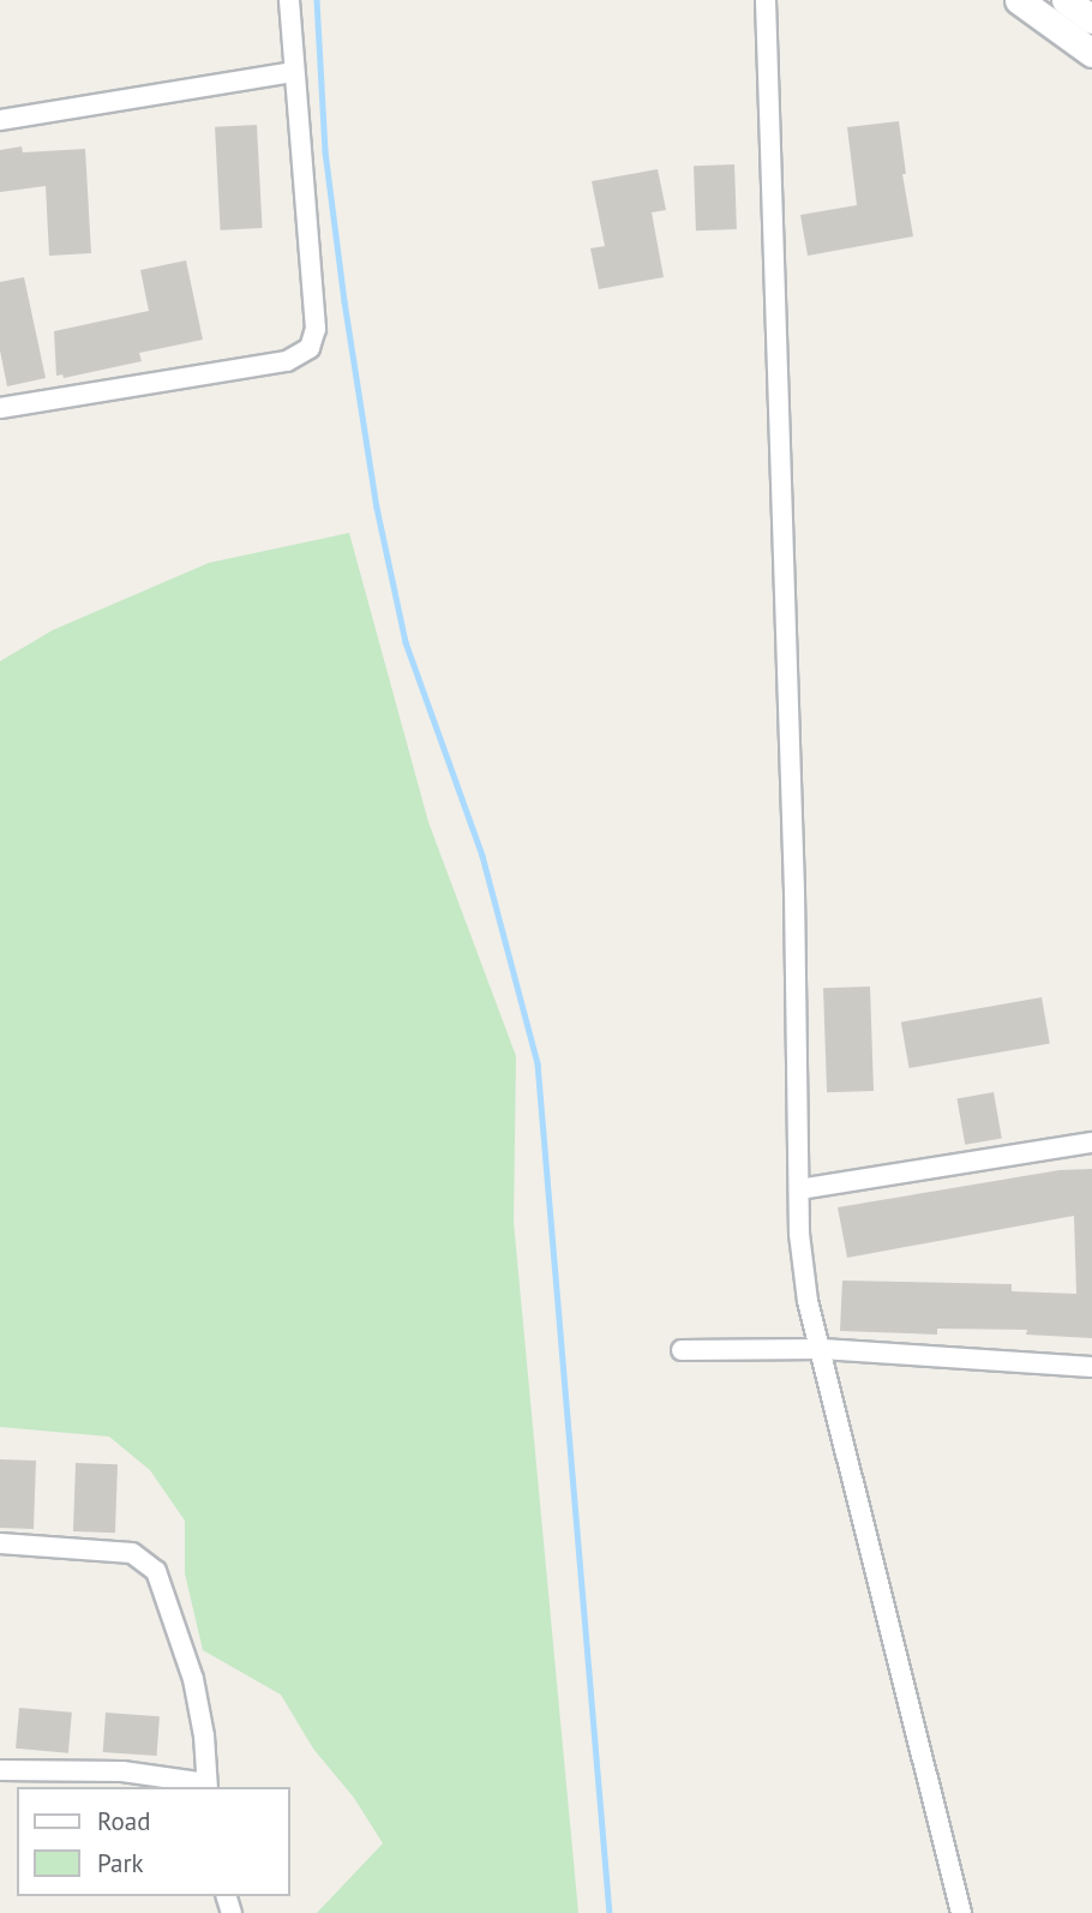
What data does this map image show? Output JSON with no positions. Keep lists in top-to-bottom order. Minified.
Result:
{"legend":["Road","Park"]}
